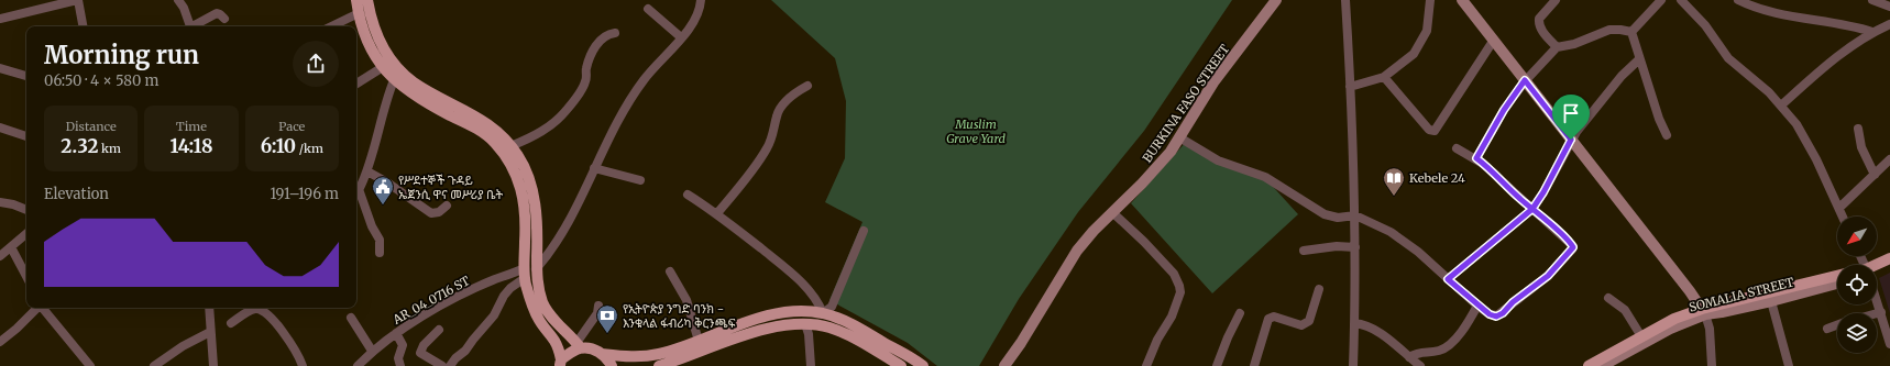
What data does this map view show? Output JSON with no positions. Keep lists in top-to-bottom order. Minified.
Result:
{"streets":{"main road":["BURKINA FASO STREET","SOMALIA STREET"],"street":["AR_04_0716 ST"]},"parks":["Muslim Grave Yard"],"places":{"library":["Kebele 24"],"public building":["የሥደተኞች ጉዳይ ኤጀንሲ ዋና መሥሪያ ቤት"],"bank":["የኢትዮጵያ ንግድ ባንክ - እንቁላል ፋብሪካ ቅርንጫፍ"]},"north":"bottom left","page":{"heading":["Morning run","06:50 · 4 × 580 m"],"stats":[["Distance","2.32 km"],["Time","14:18"],["Pace","6:10 /km"]],"chart":["Elevation","191–196 m"]}}
